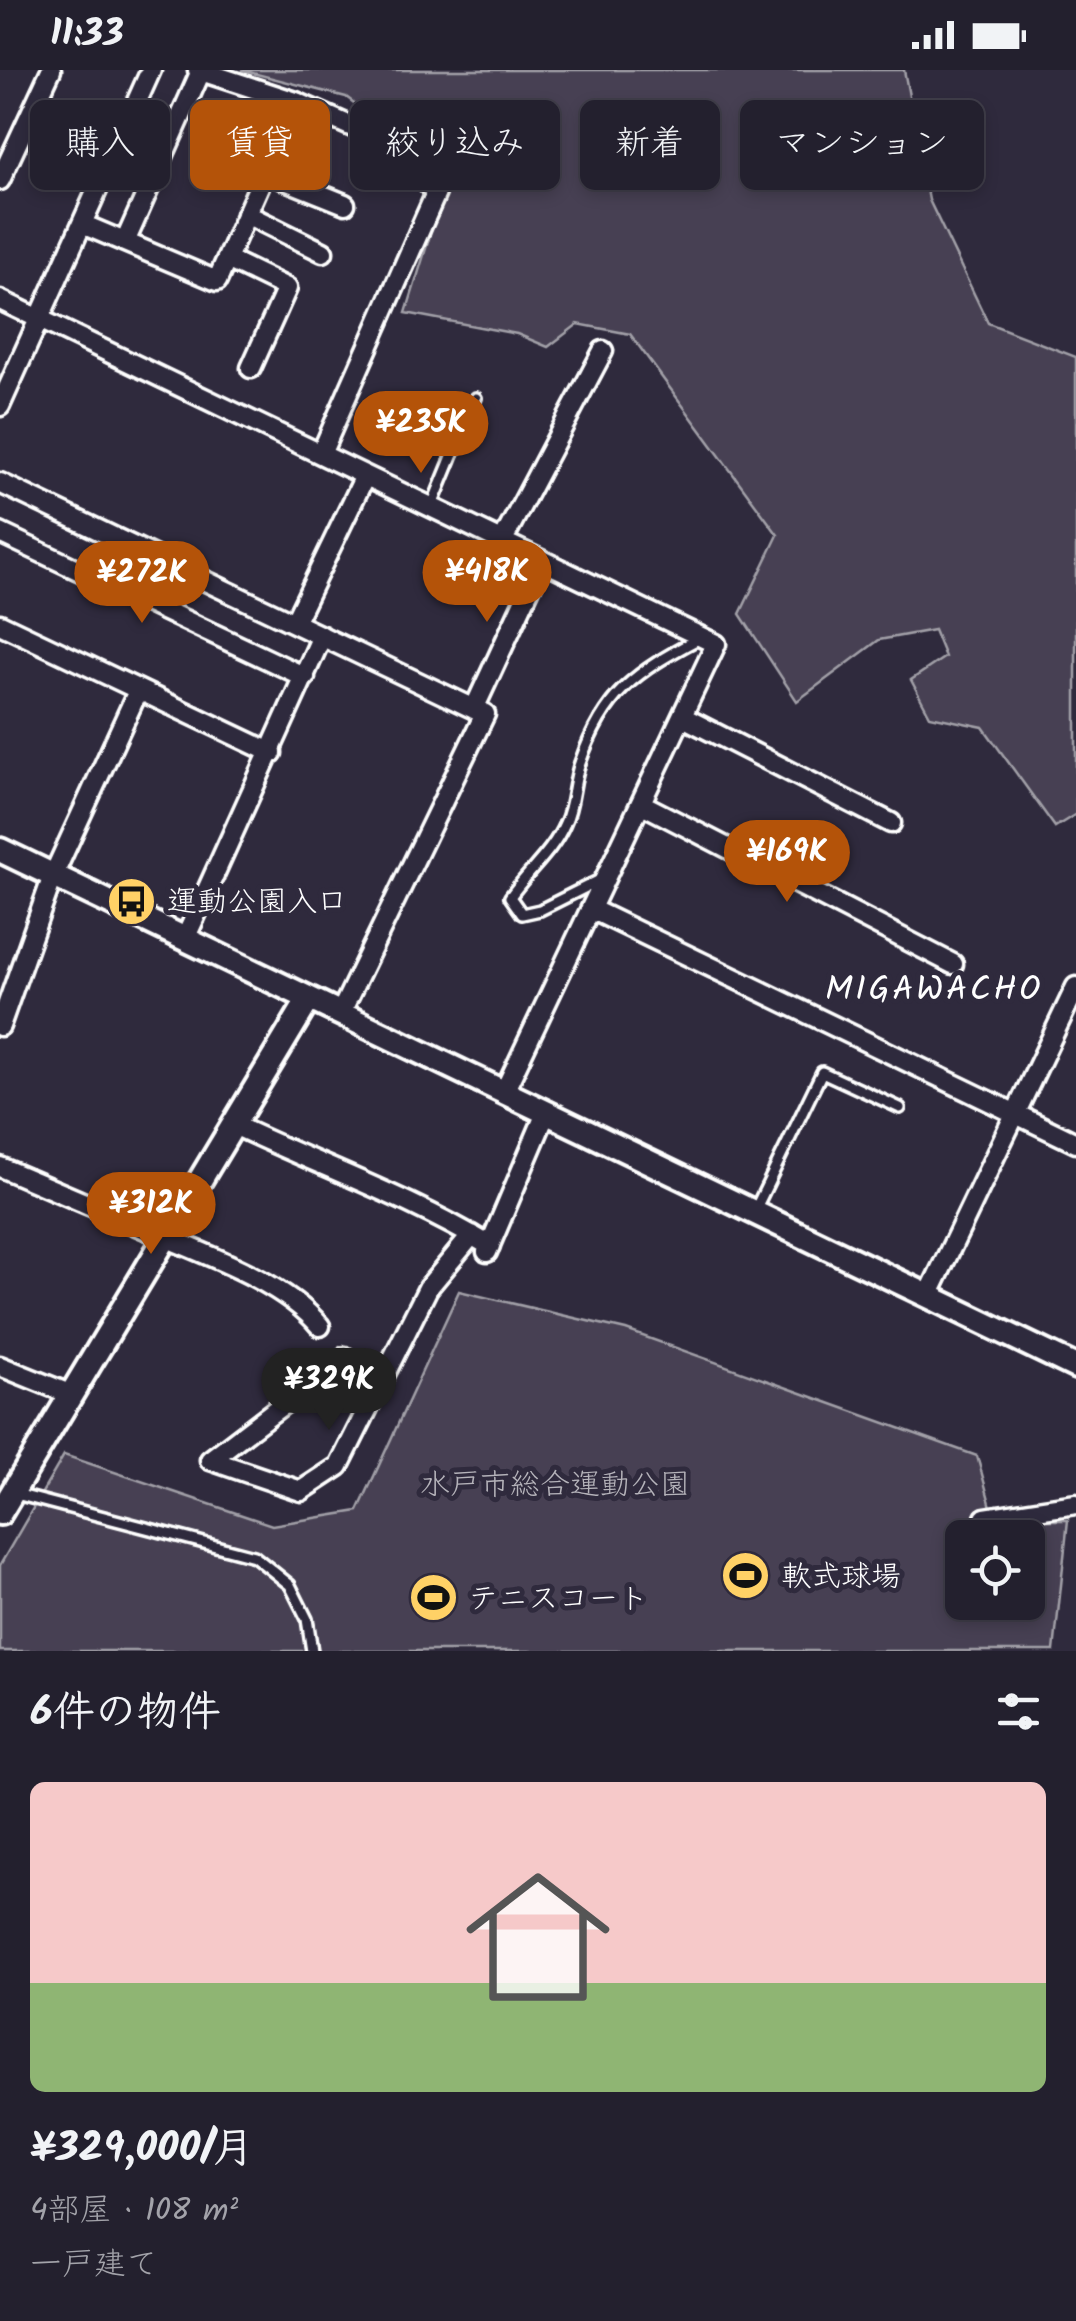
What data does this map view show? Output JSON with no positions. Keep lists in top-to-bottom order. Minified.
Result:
{"districts":["MIGAWACHO"],"parks":["水戸市総合運動公園"],"places":{"bus stop":["運動公園入口"],"sports":["軟式球場","テニスコート"]},"page":{"status":"11:33","chip":["購入","賃貸","絞り込み","新着","マンション"],"price":["¥235K","¥418K","¥272K","¥169K","¥312K","¥329K"],"heading":"6件の物件","list":[{"name":"¥329,000/月","note":"4部屋 · 108 m² · 一戸建て"}]}}
